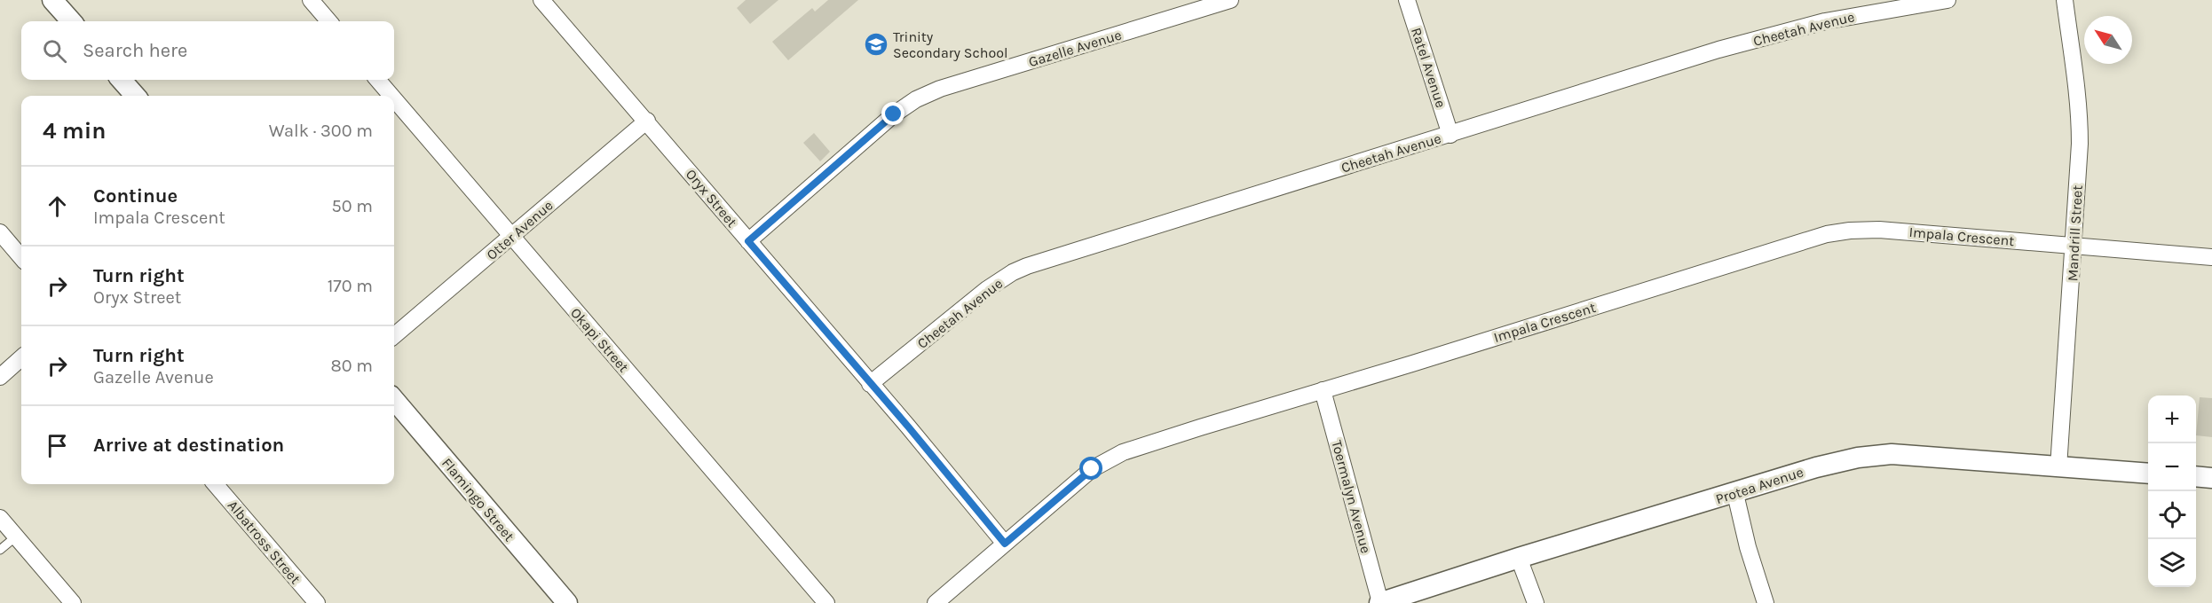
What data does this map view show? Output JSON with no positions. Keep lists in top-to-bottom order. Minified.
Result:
{"streets":{"street":["Cheetah Avenue","Gazelle Avenue","Ratel Avenue","Oryx Street","Otter Avenue","Mandrill Street","Impala Crescent","Okapi Street","Protea Avenue","Toermalyn Avenue","Flamingo Street","Albatross Street"]},"crossings":[["Cheetah Avenue","Ratel Avenue"],["Cheetah Avenue","Oryx Street"],["Gazelle Avenue","Oryx Street"],["Oryx Street","Otter Avenue"],["Oryx Street","Impala Crescent"],["Otter Avenue","Okapi Street"],["Mandrill Street","Impala Crescent"],["Mandrill Street","Protea Avenue"],["Impala Crescent","Toermalyn Avenue"],["Protea Avenue","Toermalyn Avenue"]],"places":{"school or university":["Trinity Secondary School"]},"north":"top left","page":{"search":"Search here","heading":["4 min","Walk · 300 m"],"list":[["Continue","Impala Crescent","50 m"],["Turn right","Oryx Street","170 m"],["Turn right","Gazelle Avenue","80 m"],"Arrive at destination"],"map_buttons":["+","−"]}}
